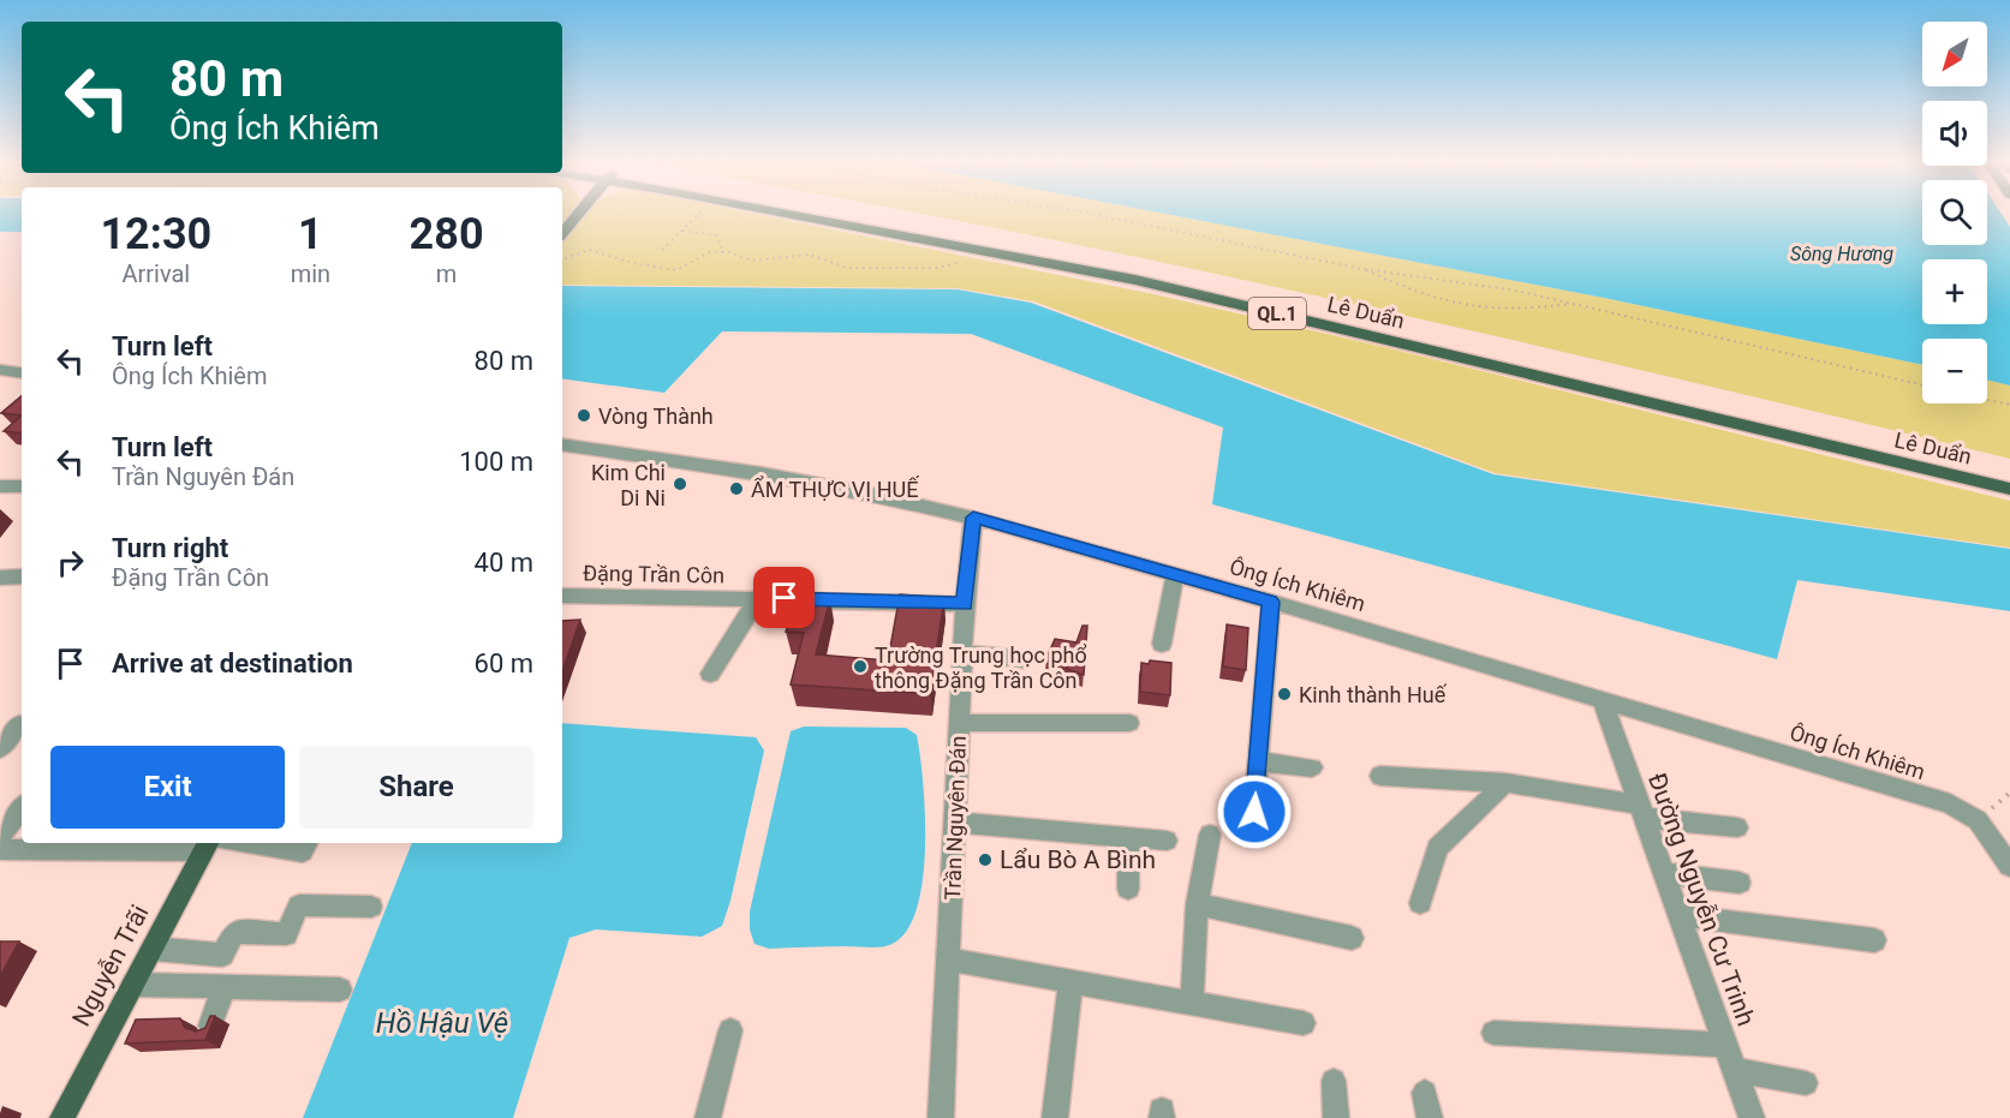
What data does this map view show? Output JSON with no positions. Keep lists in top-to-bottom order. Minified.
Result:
{"streets":{"main road":["Lê Duẩn","QL.1","Nguyễn Trãi"],"street":["Đặng Trần Côn","Ông Ích Khiêm","Trần Nguyên Đán","Đường Nguyễn Cư Trinh"]},"crossings":[["Đặng Trần Côn","Trần Nguyên Đán"],["Ông Ích Khiêm","Trần Nguyên Đán"],["Ông Ích Khiêm","Đường Nguyễn Cư Trinh"]],"water":["Sông Hương","Hồ Hậu Vệ"],"places":["Vòng Thành","Kim Chi Di Ni","ẨM THỰC VỊ HUẾ","Trường Trung học phổ thông Đặng Trần Côn","Kinh thành Huế","Lẩu Bò A Bình"],"north":"bottom left","page":{"map_buttons":["+","−"],"turn":["80 m","Ông Ích Khiêm"],"eta":["12:30","Arrival","1","min","280","m"],"list":[{"name":"Turn left","note":"Ông Ích Khiêm","value":"80 m"},{"name":"Turn left","note":"Trần Nguyên Đán","value":"100 m"},{"name":"Turn right","note":"Đặng Trần Côn","value":"40 m"},{"name":"Arrive at destination","value":"60 m"}],"buttons":["Exit","Share"]}}
